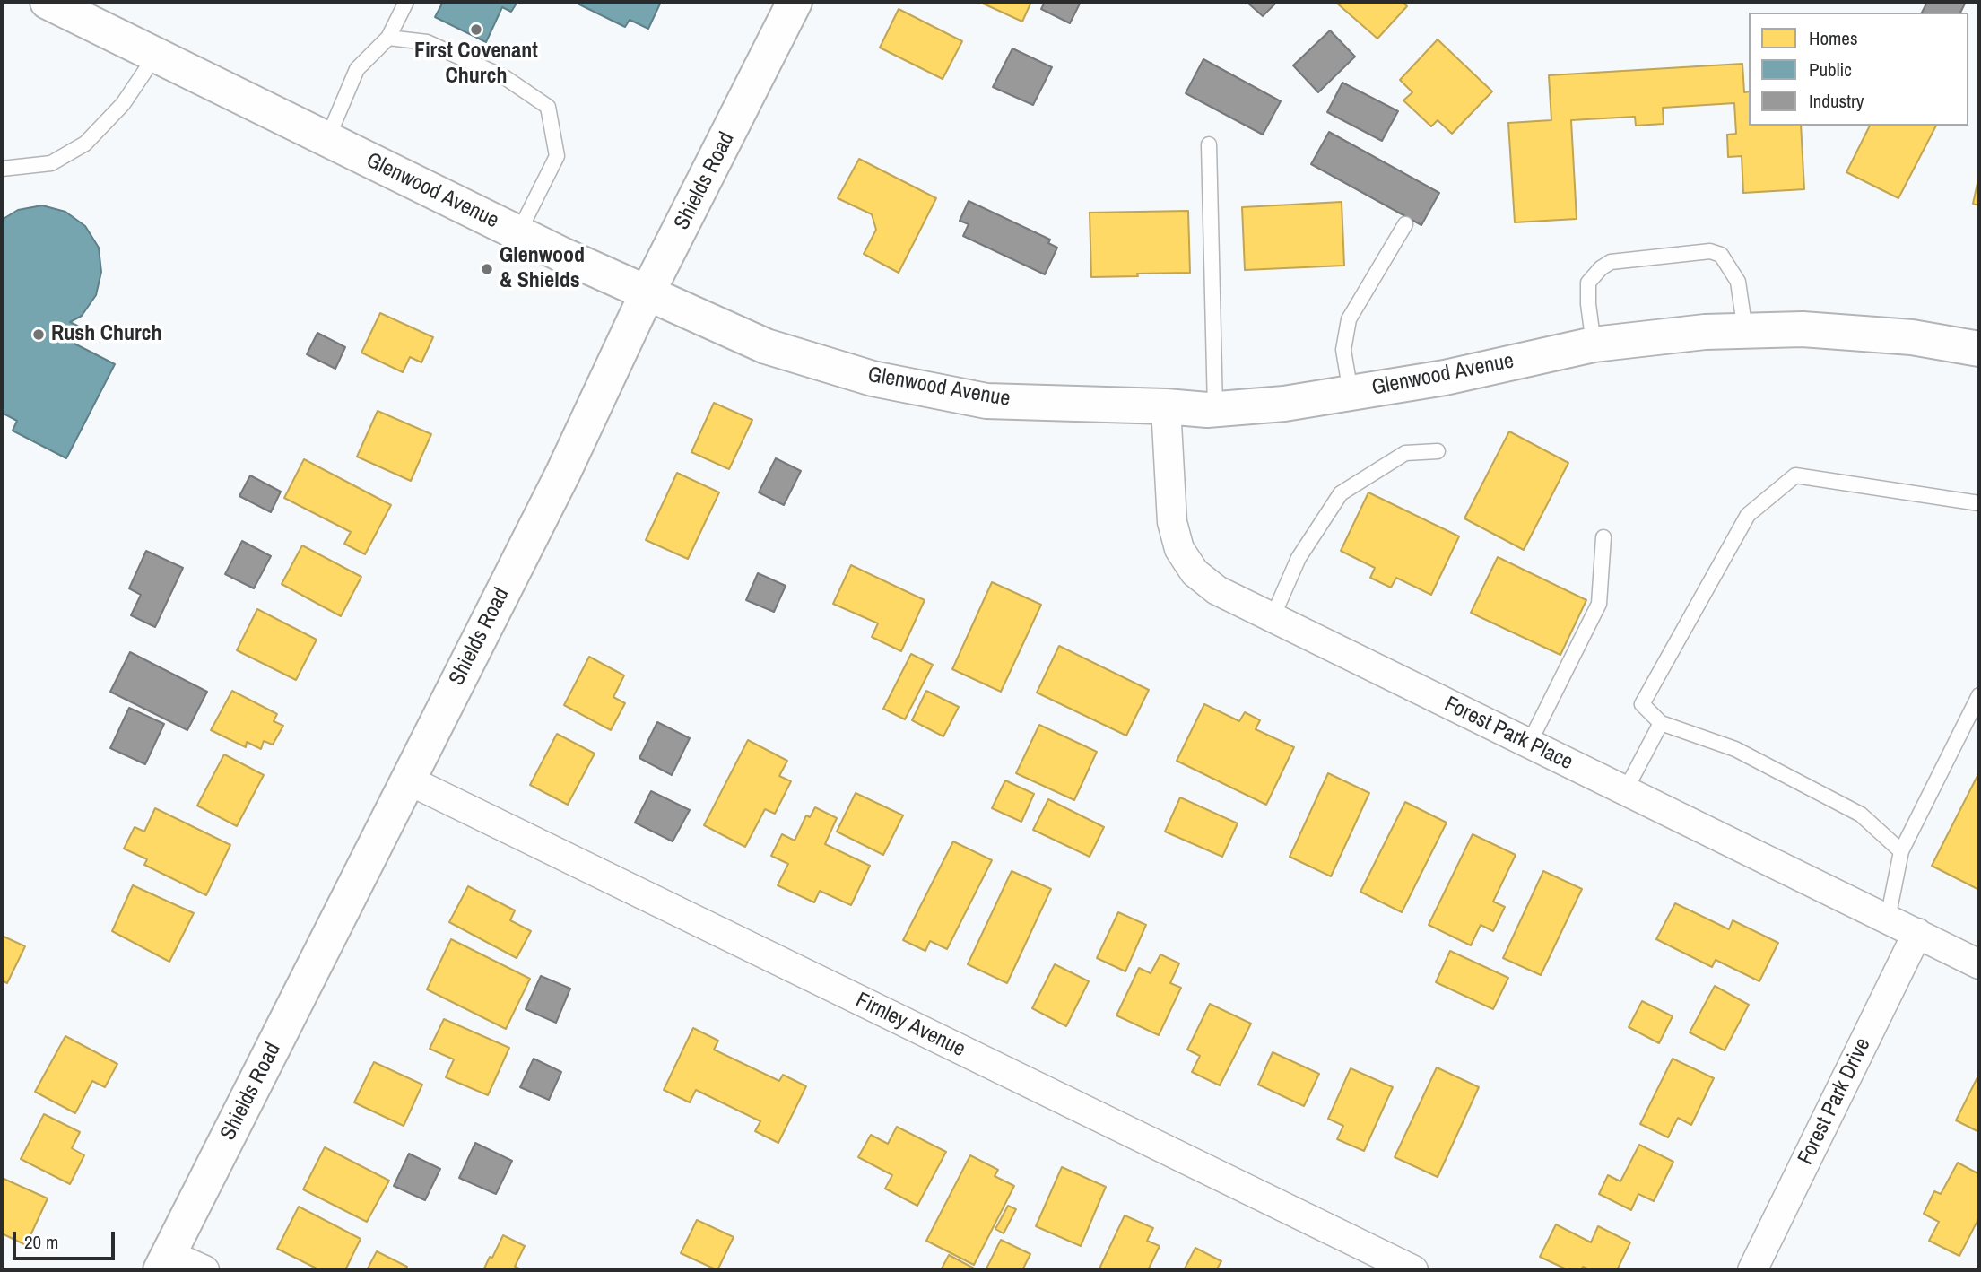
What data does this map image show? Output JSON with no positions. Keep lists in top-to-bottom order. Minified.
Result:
{"streets":{"street":["Shields Road","Glenwood Avenue","Forest Park Place","Firnley Avenue","Forest Park Drive"]},"crossings":[["Shields Road","Glenwood Avenue"],["Shields Road","Firnley Avenue"],["Glenwood Avenue","Forest Park Place"],["Forest Park Place","Forest Park Drive"]],"places":["First Covenant Church","Glenwood & Shields","Rush Church"],"legend":["Homes","Public","Industry"],"scale_bar":"20 m"}
